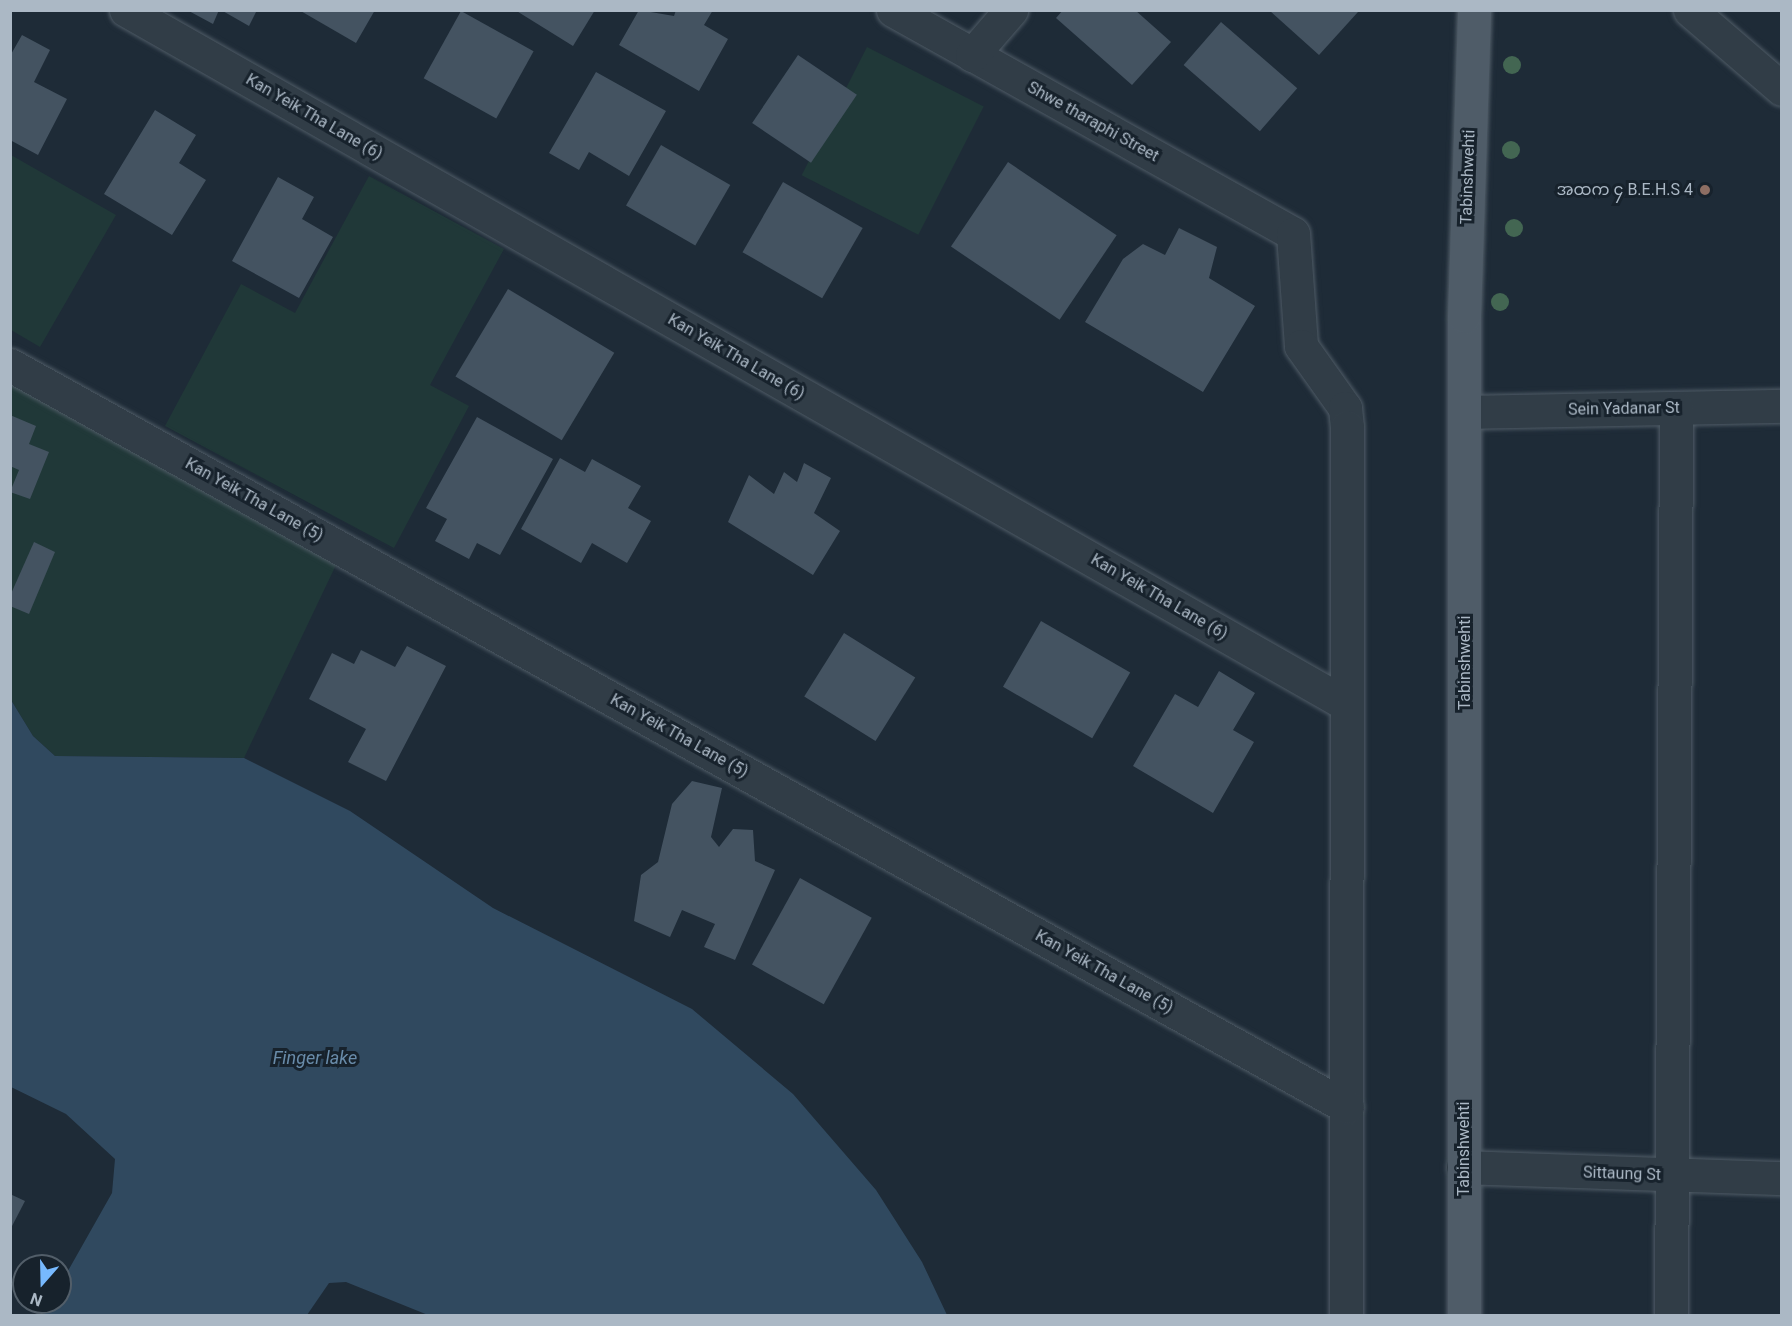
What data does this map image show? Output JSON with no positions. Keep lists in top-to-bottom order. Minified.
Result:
{"streets":{"main road":["Tabinshwehti"],"street":["Kan Yeik Tha Lane (6)","Shwe tharaphi Street","Sein Yadanar St","Kan Yeik Tha Lane (5)","Sittaung St"]},"crossings":[["Kan Yeik Tha Lane (6)","Shwe tharaphi Street"],["Tabinshwehti","Sein Yadanar St"],["Tabinshwehti","Sittaung St"]],"water":["Finger lake"],"places":["အထက ၄ B.E.H.S 4"],"north":"bottom"}
